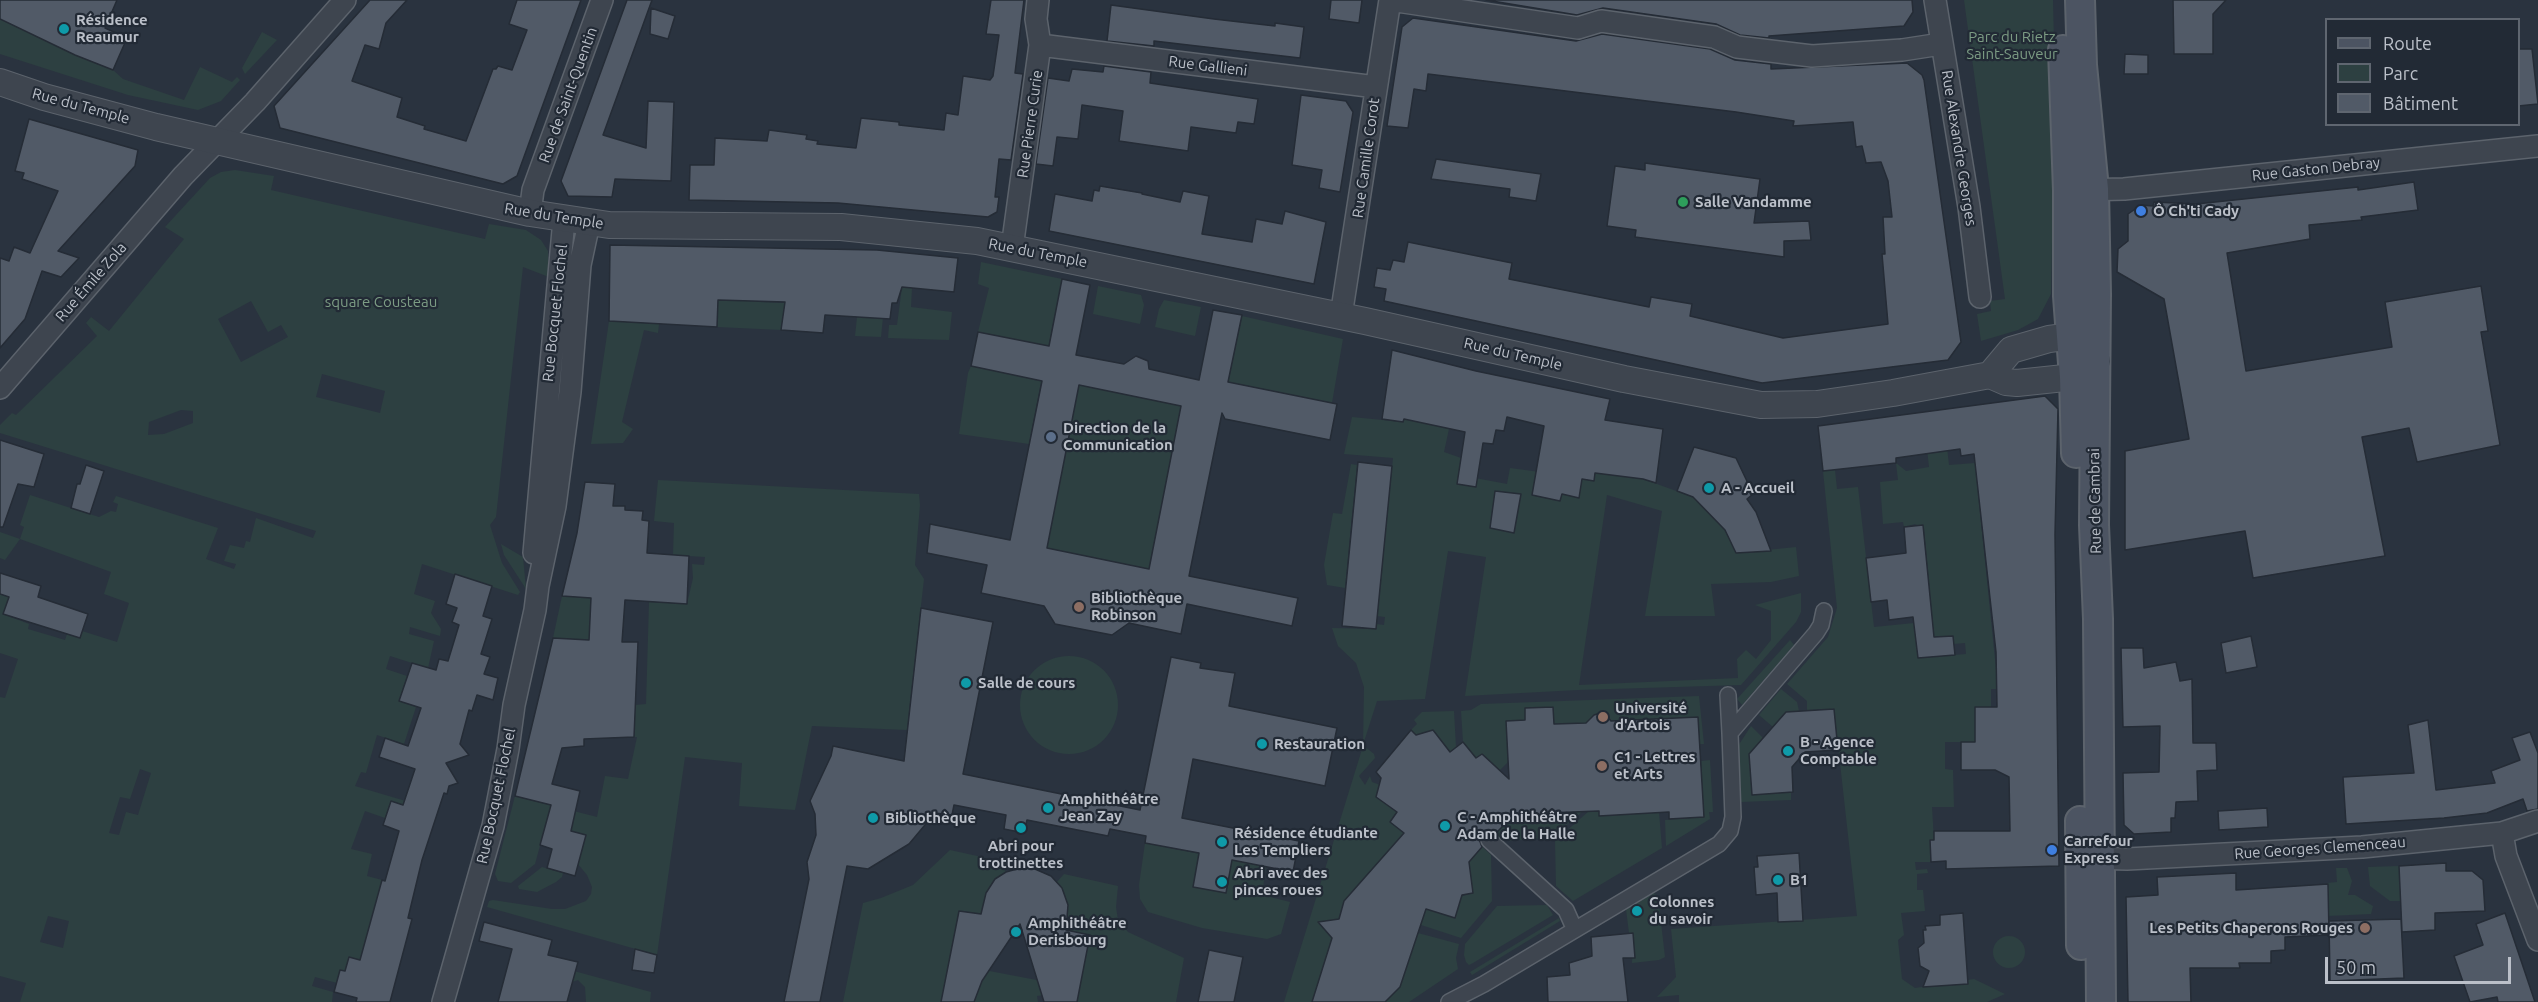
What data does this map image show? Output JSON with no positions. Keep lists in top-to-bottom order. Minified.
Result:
{"streets":{"main road":["Rue de Cambrai"],"street":["Rue Gallieni","Rue de Saint-Quentin","Rue du Temple","Rue Pierre Curie","Rue Alexandre Georges","Rue Camille Corot","Rue Gaston Debray","Rue Émile Zola","Rue Bocquet Flochel","Rue Georges Clemenceau"]},"crossings":[["Rue Gallieni","Rue Pierre Curie"],["Rue Gallieni","Rue Camille Corot"],["Rue de Saint-Quentin","Rue du Temple"],["Rue du Temple","Rue Pierre Curie"],["Rue du Temple","Rue Camille Corot"],["Rue du Temple","Rue Émile Zola"],["Rue du Temple","Rue Bocquet Flochel"],["Rue du Temple","Rue de Cambrai"],["Rue Gaston Debray","Rue de Cambrai"],["Rue de Cambrai","Rue Georges Clemenceau"]],"parks":["Parc du Rietz Saint-Sauveur","square Cousteau"],"places":["Résidence Reaumur","Salle Vandamme","Ô Ch'ti Cady","Direction de la Communication","A - Accueil","Bibliothèque Robinson","Salle de cours","Université d'Artois","Restauration","B - Agence Comptable","C1 - Lettres et Arts","Amphithéâtre Jean Zay","Bibliothèque","C - Amphithéâtre Adam de la Halle","Abri pour trottinettes","Résidence étudiante Les Templiers","Carrefour Express","B1","Abri avec des pinces roues","Colonnes du savoir","Les Petits Chaperons Rouges","Amphithéâtre Derisbourg"],"legend":["Route","Parc","Bâtiment"],"scale_bar":"50 m"}
